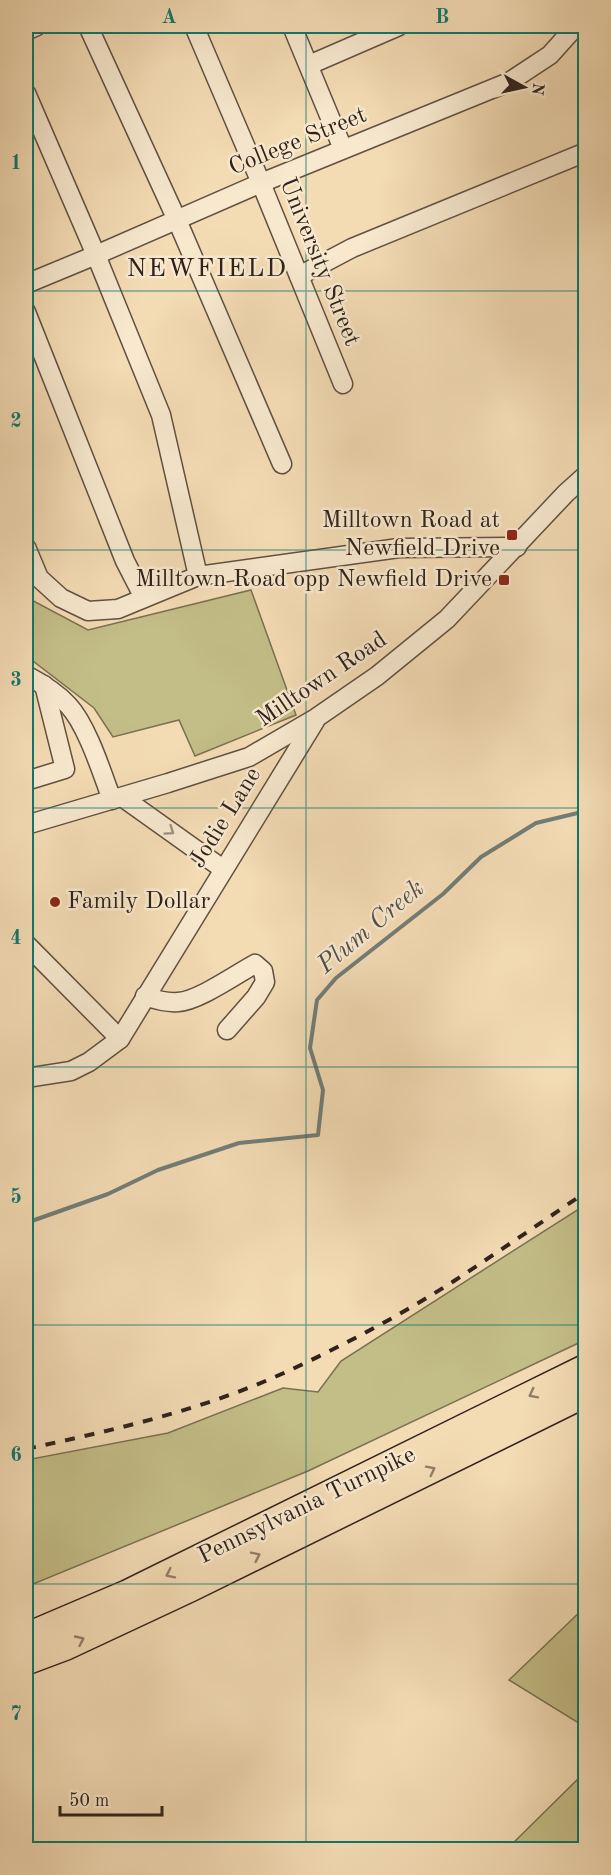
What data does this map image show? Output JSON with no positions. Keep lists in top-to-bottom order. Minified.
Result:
{"streets":{"highway":["Pennsylvania Turnpike"],"street":["College Street","University Street","Milltown Road","Jodie Lane"]},"crossings":[["College Street","University Street"],["Milltown Road","Jodie Lane"]],"districts":["NEWFIELD"],"water":["Plum Creek"],"places":{"transit":["Milltown Road at Newfield Drive","Milltown Road opp Newfield Drive"],"other":["Family Dollar"]},"scale_bar":"50 m","north":"right","grid":{"columns":["A","B"],"rows":["1","2","3","4","5","6","7"]}}
